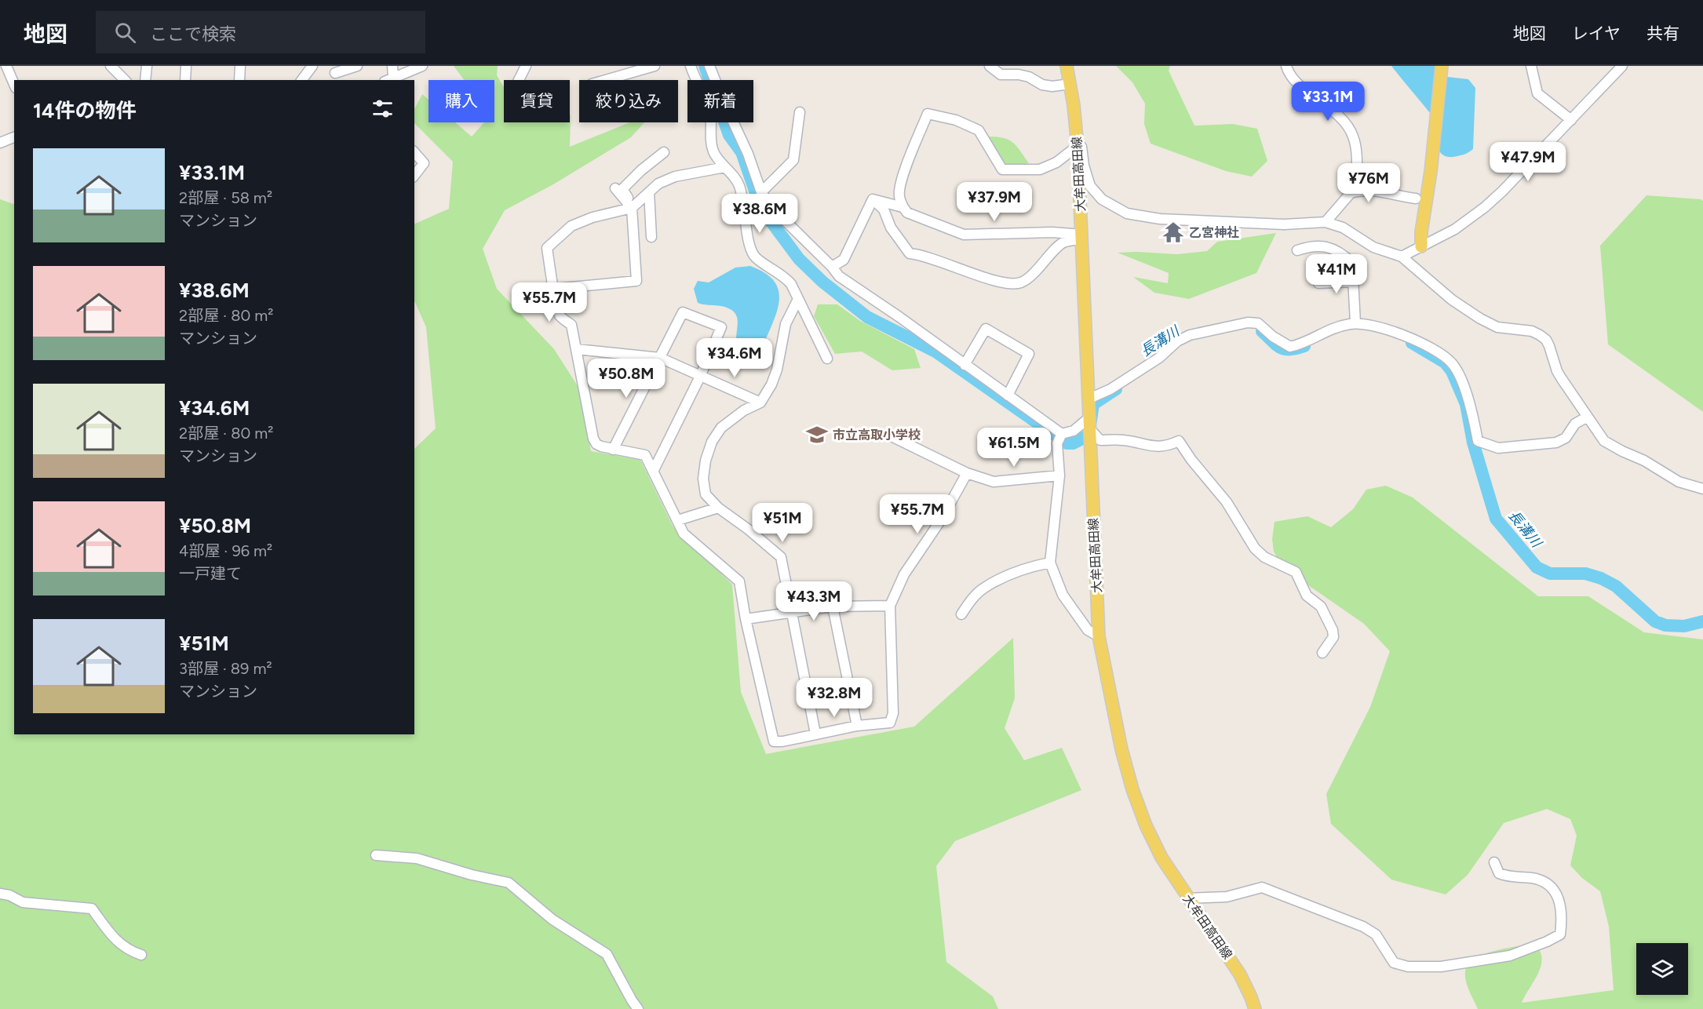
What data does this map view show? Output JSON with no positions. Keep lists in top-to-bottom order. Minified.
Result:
{"streets":{"main road":["大牟田高田線"]},"water":["長溝川"],"places":{"temple":["乙宮神社"],"school or university":["市立高取小学校"]},"page":{"header":"地図","search":"ここで検索","nav":["地図","レイヤ","共有"],"chip":["購入","賃貸","絞り込み","新着"],"heading":"14件の物件","price":["¥33.1M","¥47.9M","¥76M","¥37.9M","¥38.6M","¥41M","¥55.7M","¥34.6M","¥50.8M","¥61.5M","¥55.7M","¥51M","¥43.3M","¥32.8M"],"list":[{"name":"¥33.1M","note":"2部屋 · 58 m² · マンション"},{"name":"¥38.6M","note":"2部屋 · 80 m² · マンション"},{"name":"¥34.6M","note":"2部屋 · 80 m² · マンション"},{"name":"¥50.8M","note":"4部屋 · 96 m² · 一戸建て"},{"name":"¥51M","note":"3部屋 · 89 m² · マンション"}]}}
